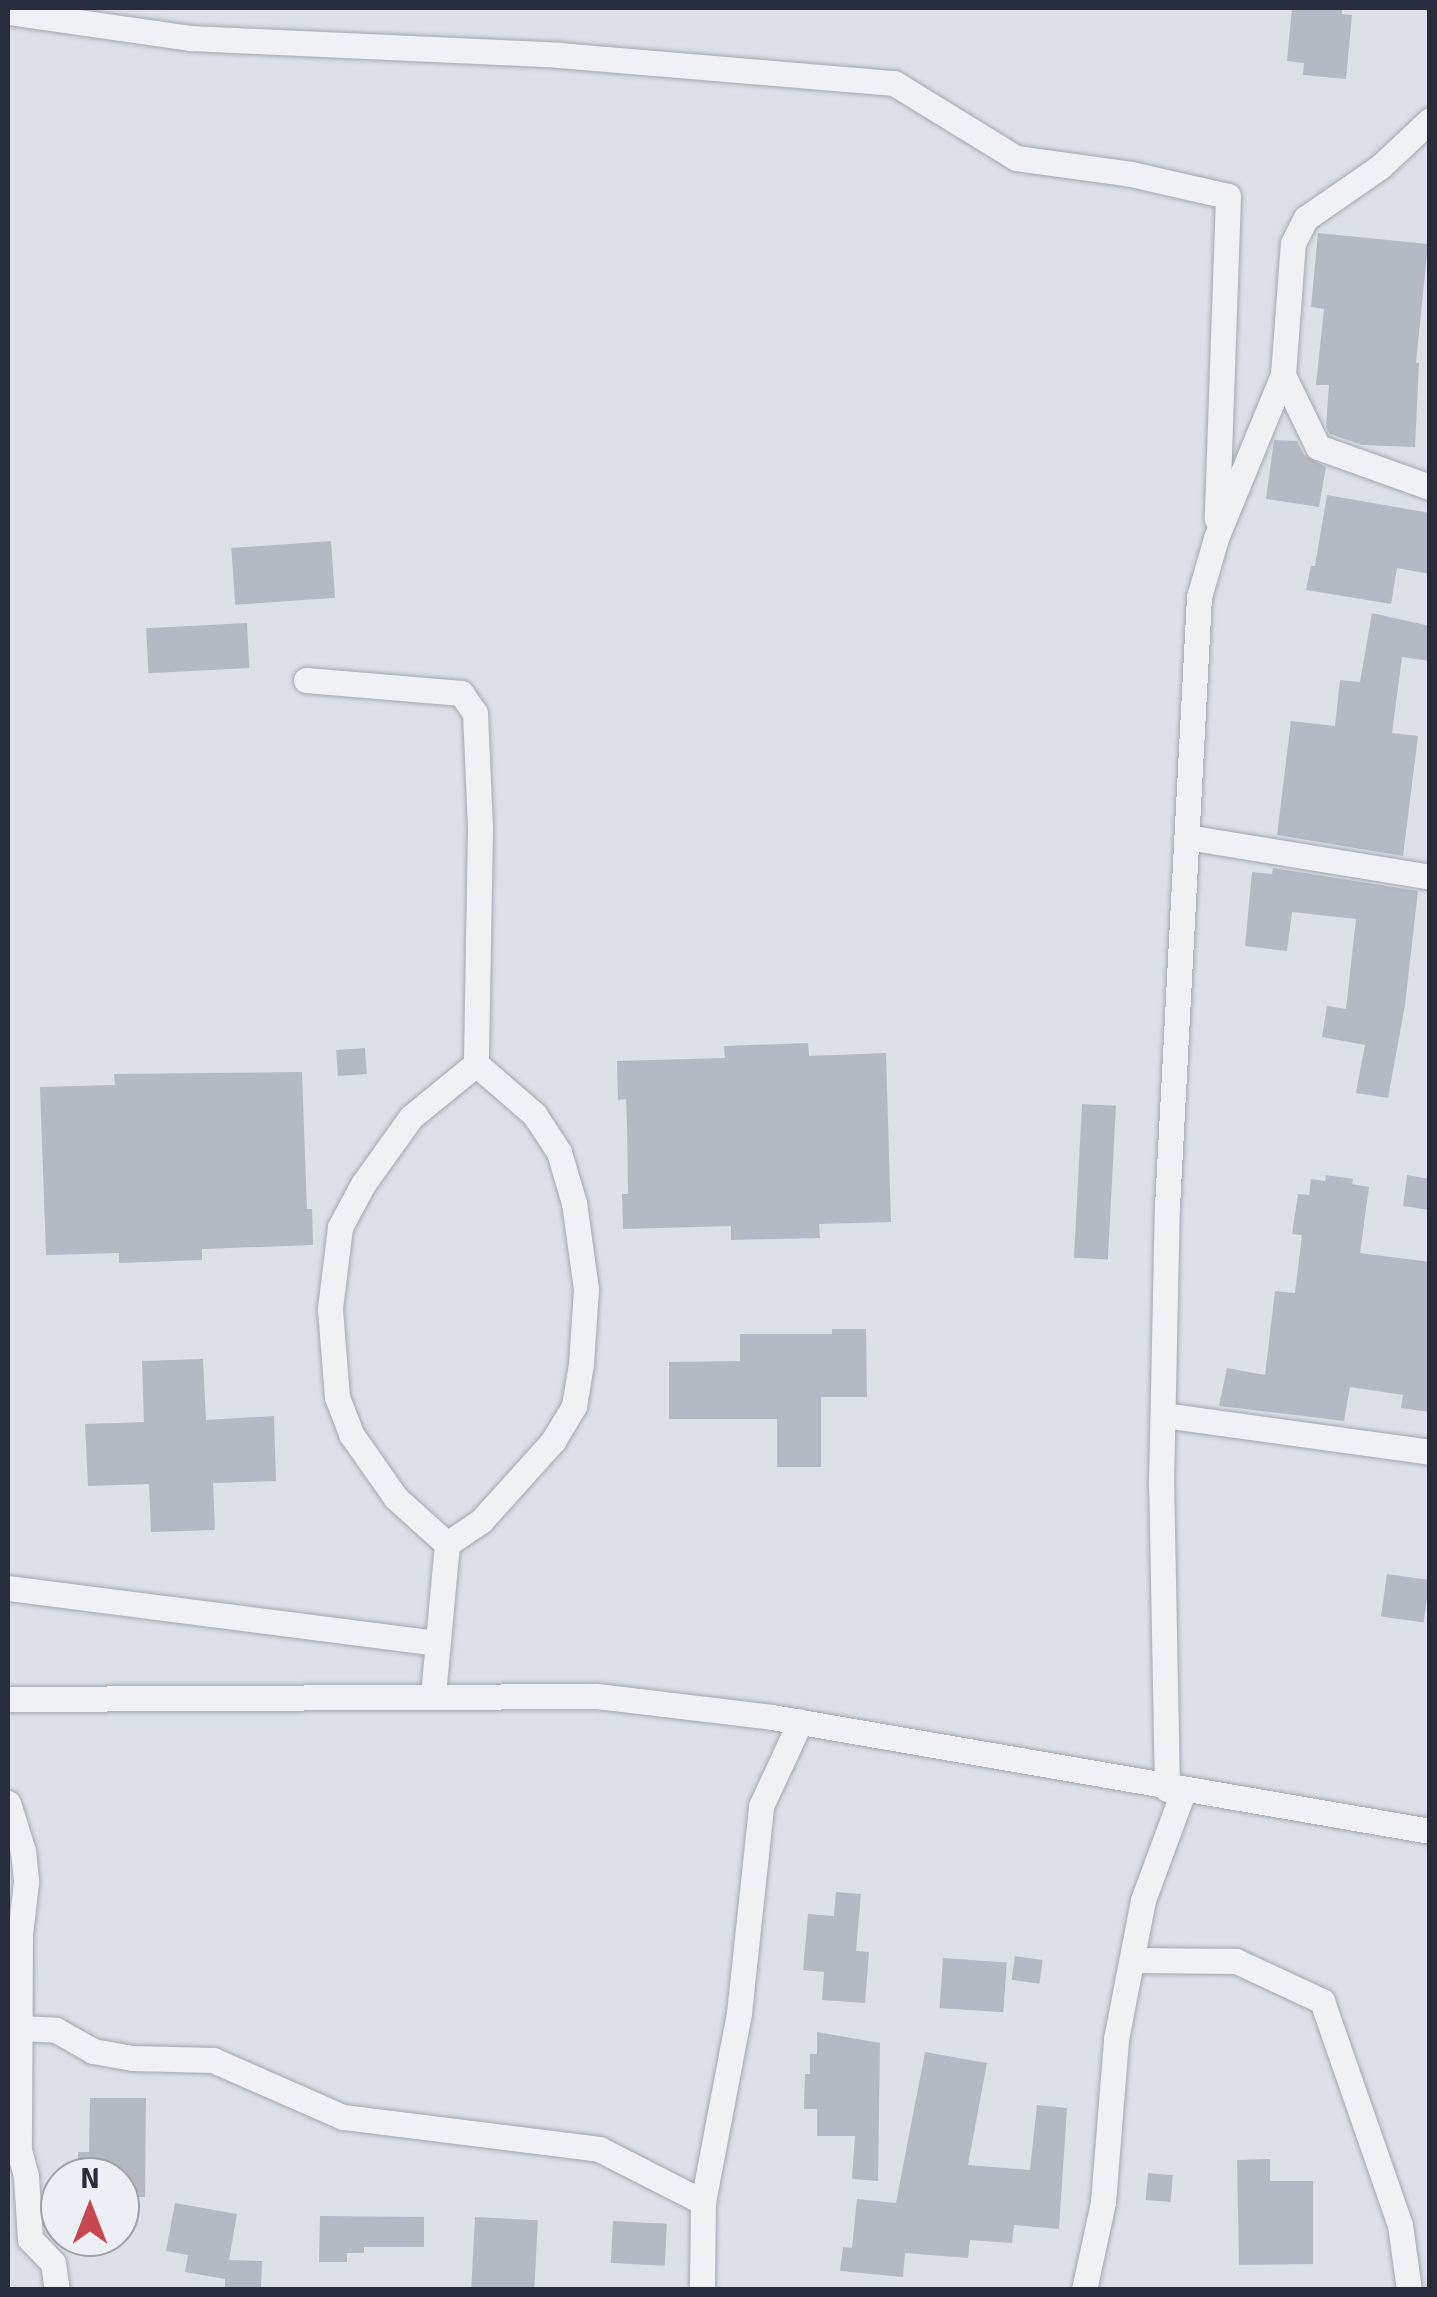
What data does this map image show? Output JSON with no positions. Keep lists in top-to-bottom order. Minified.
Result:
{"north":"top"}
